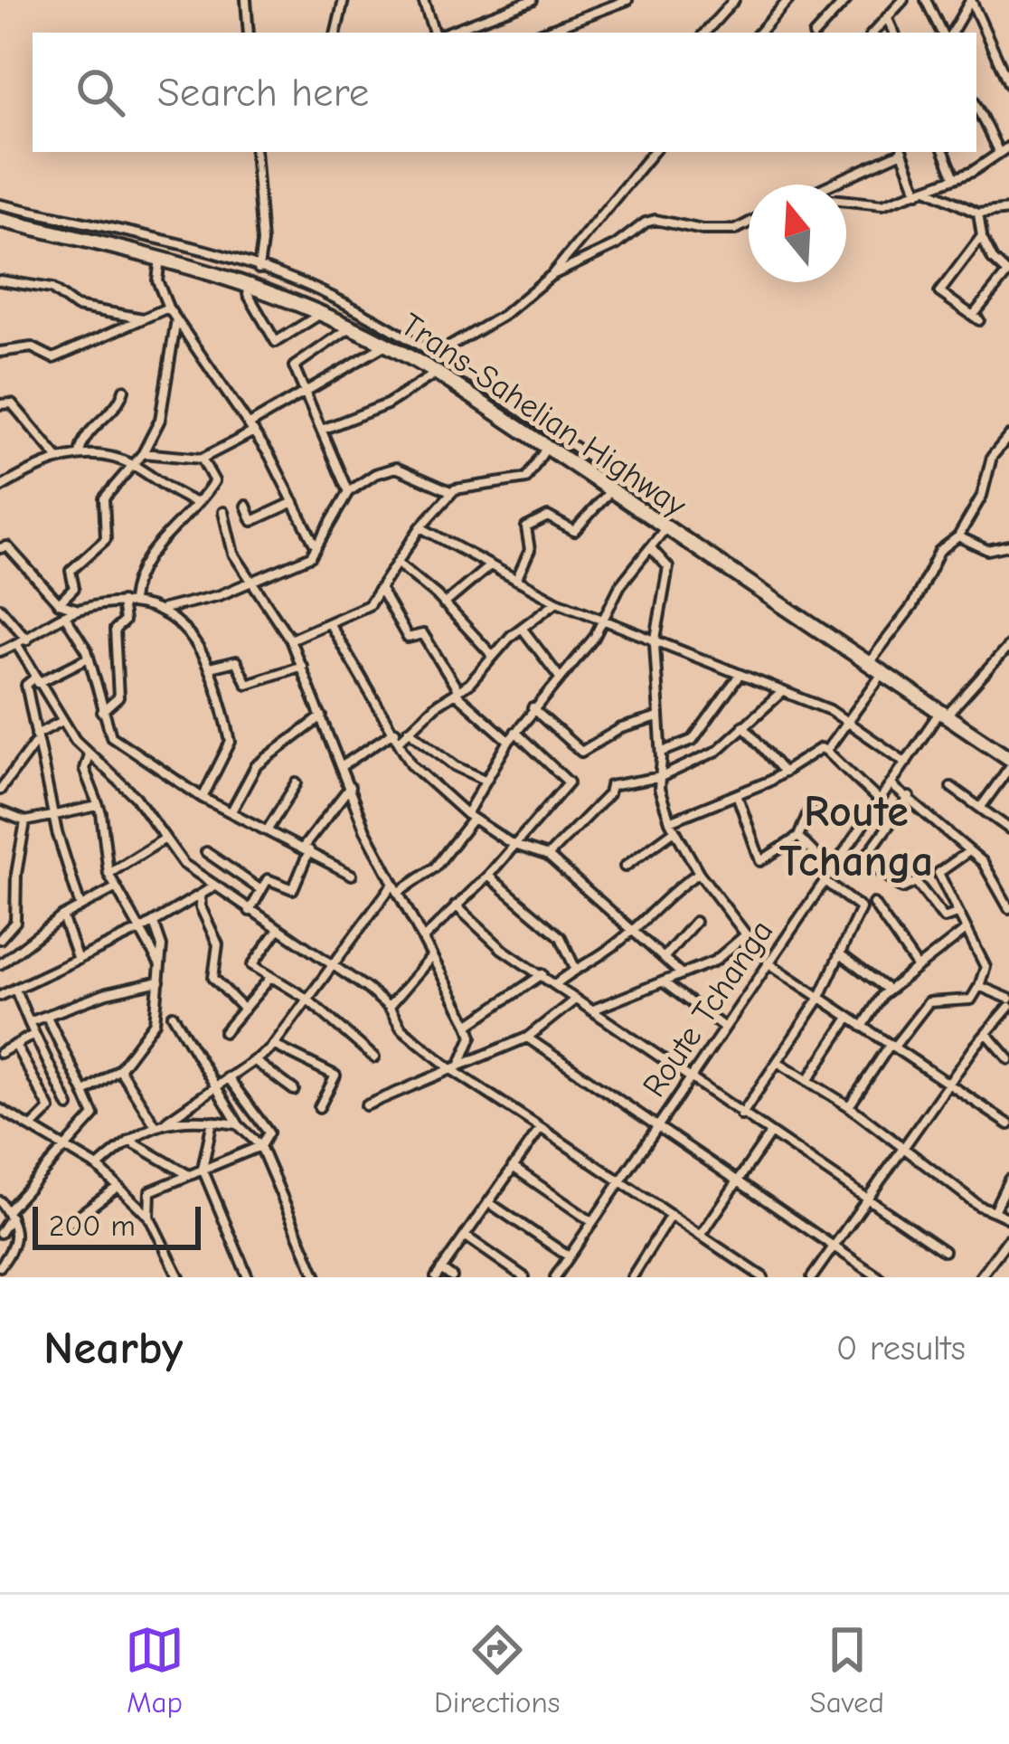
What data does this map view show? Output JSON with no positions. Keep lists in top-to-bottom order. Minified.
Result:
{"streets":{"highway":["Trans-Sahelian Highway"],"street":["Route Tchanga"]},"crossings":[["Trans-Sahelian Highway","Route Tchanga"]],"districts":["Route Tchanga"],"scale_bar":"200 m","north":"top","page":{"search":"Search here","scale":"200 m","heading":["Nearby","0 results"],"nav":["Map","Directions","Saved"]}}
